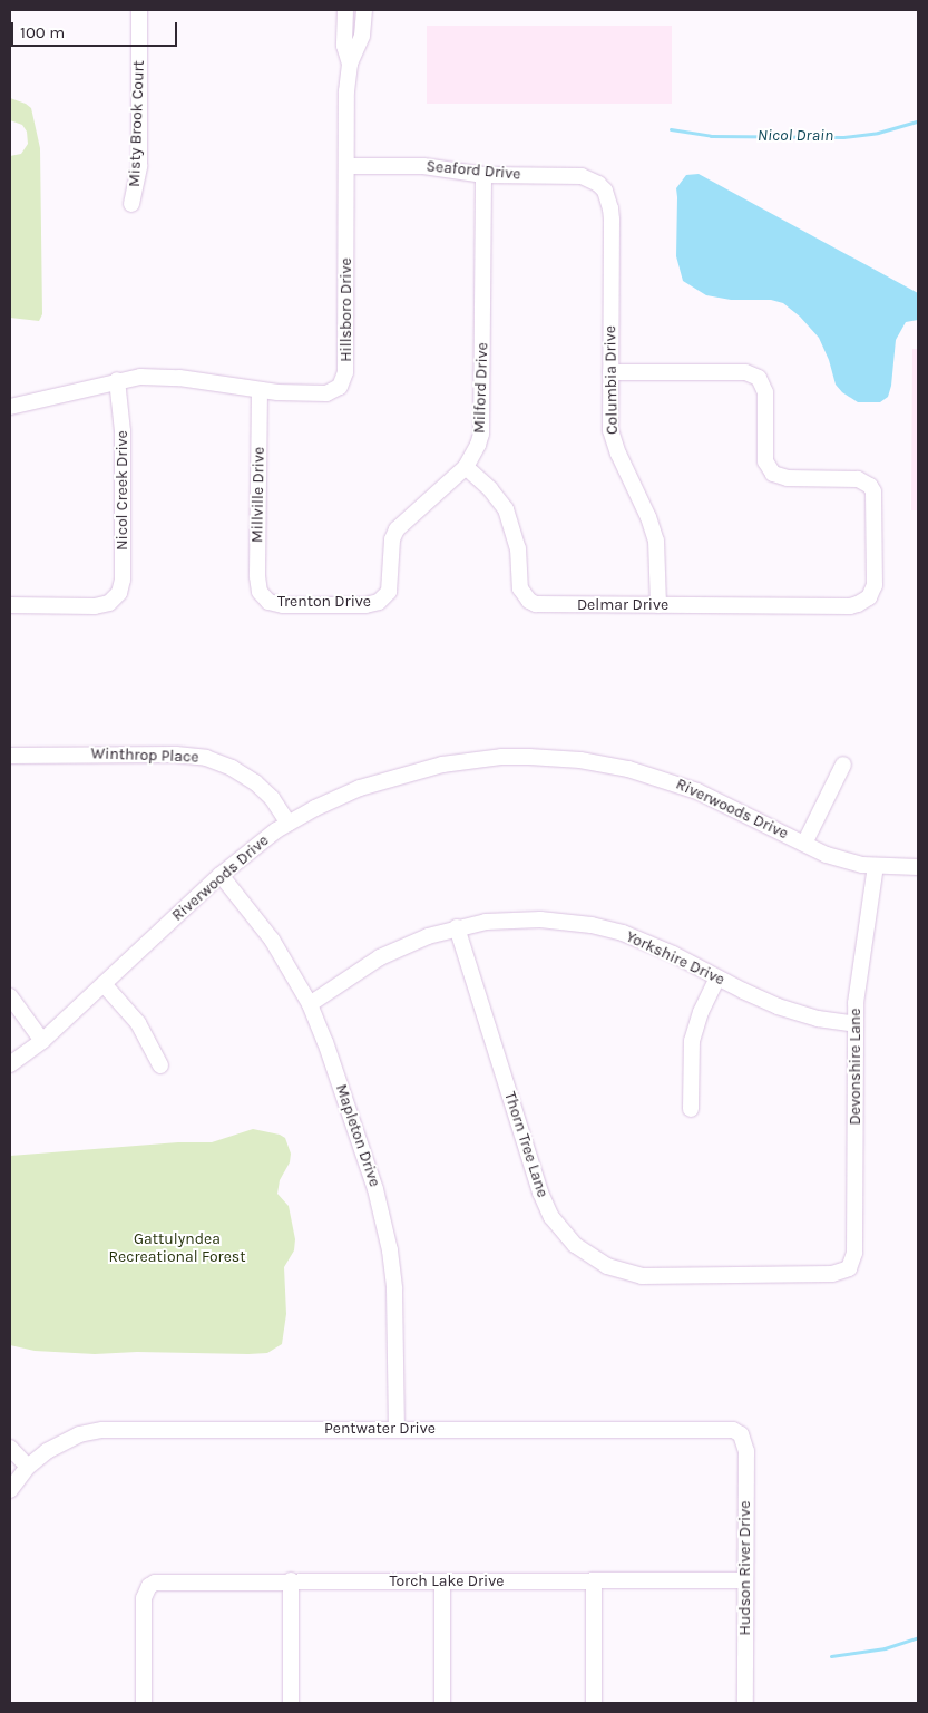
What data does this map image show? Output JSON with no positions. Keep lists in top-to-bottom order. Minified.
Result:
{"streets":{"street":["Misty Brook Court","Seaford Drive","Hillsboro Drive","Columbia Drive","Milford Drive","Nicol Creek Drive","Millville Drive","Trenton Drive","Delmar Drive","Winthrop Place","Riverwoods Drive","Yorkshire Drive","Devonshire Lane","Mapleton Drive","Thorn Tree Lane","Pentwater Drive","Hudson River Drive","Torch Lake Drive"]},"crossings":[["Seaford Drive","Hillsboro Drive"],["Seaford Drive","Columbia Drive"],["Seaford Drive","Milford Drive"],["Hillsboro Drive","Nicol Creek Drive"],["Hillsboro Drive","Millville Drive"],["Columbia Drive","Delmar Drive"],["Milford Drive","Trenton Drive"],["Milford Drive","Delmar Drive"],["Millville Drive","Trenton Drive"],["Winthrop Place","Riverwoods Drive"],["Riverwoods Drive","Devonshire Lane"],["Riverwoods Drive","Mapleton Drive"],["Yorkshire Drive","Devonshire Lane"],["Yorkshire Drive","Mapleton Drive"],["Yorkshire Drive","Thorn Tree Lane"],["Devonshire Lane","Thorn Tree Lane"],["Mapleton Drive","Pentwater Drive"],["Pentwater Drive","Hudson River Drive"],["Hudson River Drive","Torch Lake Drive"]],"water":["Nicol Drain"],"parks":["Gattulyndea Recreational Forest"],"scale_bar":"100 m"}
